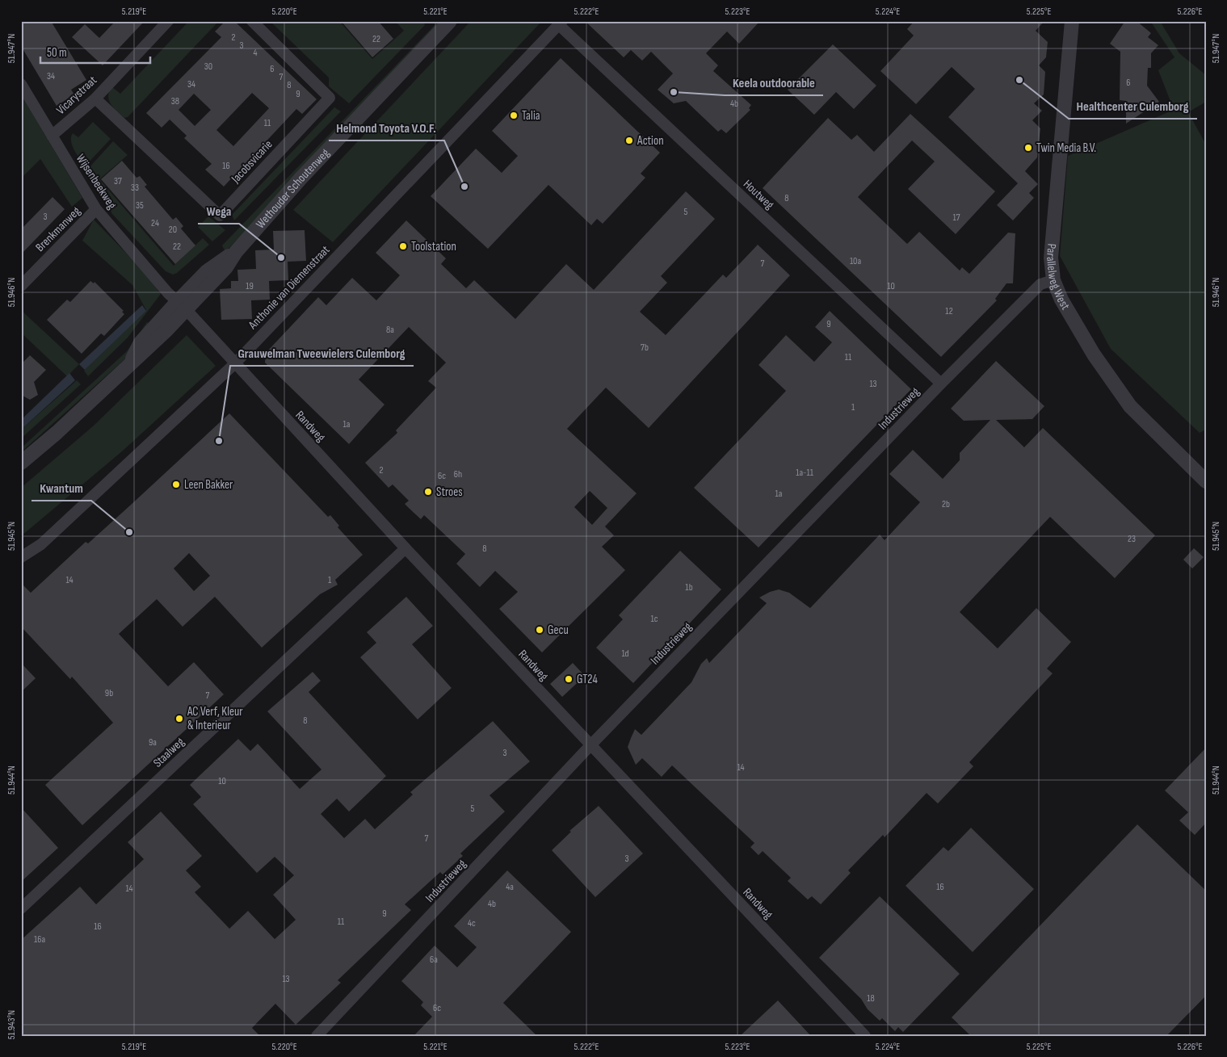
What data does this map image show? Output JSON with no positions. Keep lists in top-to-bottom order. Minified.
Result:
{"streets":{"street":["Vicarystraat","Jacobsvicarie","Wijsenbeekweg","Wethouder Schoutenweg","Houtweg","Brenkmanweg","Parallelweg West","Anthonie van Diemenstraat","Industrieweg","Randweg","Staalweg"]},"crossings":[["Vicarystraat","Jacobsvicarie"],["Vicarystraat","Wijsenbeekweg"],["Wijsenbeekweg","Wethouder Schoutenweg"],["Wijsenbeekweg","Brenkmanweg"],["Wijsenbeekweg","Randweg"],["Wethouder Schoutenweg","Randweg"],["Houtweg","Anthonie van Diemenstraat"],["Houtweg","Industrieweg"],["Parallelweg West","Industrieweg"],["Anthonie van Diemenstraat","Randweg"],["Industrieweg","Randweg"],["Randweg","Staalweg"]],"places":["Healthcenter Culemborg","Keela outdoorable","Talia","Action","Twin Media B.V.","Helmond Toyota V.O.F.","Toolstation","Wega","Grauwelman Tweewielers Culemborg","Leen Bakker","Stroes","Kwantum","Gecu","GT24","AC Verf, Kleur & Interieur"],"house_numbers":["2","22","3","4","30","6","34","7","6","34","8","9","38","4b","11","16","37","33","8","35","5","3","17","24","20","22","10a","7","19","10","12","9","8a","7b","11","13","1","1a","2","1a-11","6h","6c","1a","2b","23","8","14","1","1b","1c","1d","9b","7","8","9a","3","14","10","5","7","3","4a","16","14","4b","9","11","4c","16","16a","6a","13","18","6c"],"scale_bar":"50 m","coordinates":["5.219°E","5.220°E","5.221°E","5.222°E","5.223°E","5.224°E","5.225°E","5.226°E","51.947°N","51.946°N","51.945°N","51.944°N","51.943°N"]}
